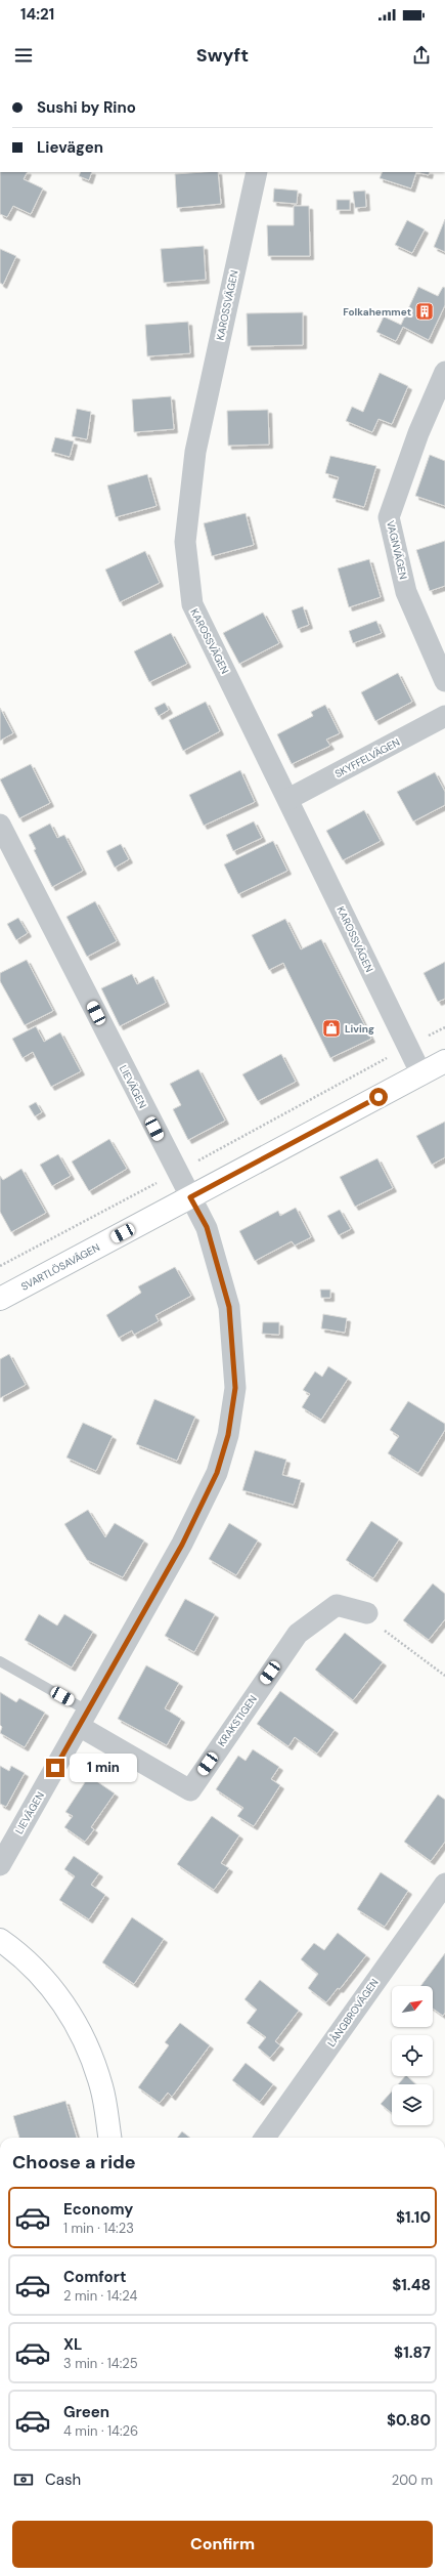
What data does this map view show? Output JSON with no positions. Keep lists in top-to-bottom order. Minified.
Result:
{"streets":{"street":["KAROSSVÄGEN","VAGNVÄGEN","SKYFFELVÄGEN","LIEVÄGEN","SVARTLÖSAVÄGEN","KRAKSTIGEN","LÅNGBROVÄGEN"]},"crossings":[["KAROSSVÄGEN","SKYFFELVÄGEN"],["KAROSSVÄGEN","SVARTLÖSAVÄGEN"],["LIEVÄGEN","SVARTLÖSAVÄGEN"],["LIEVÄGEN","KRAKSTIGEN"]],"places":{"building":["Folkahemmet"],"shop":["Living"]},"north":"top right","page":{"status":"14:21","header":"Swyft","banner":["Sushi by Rino","Lievägen"],"bubble":"1 min","heading":"Choose a ride","list":[{"name":"Economy","note":"1 min · 14:23","value":"$1.10"},{"name":"Comfort","note":"2 min · 14:24","value":"$1.48"},{"name":"XL","note":"3 min · 14:25","value":"$1.87"},{"name":"Green","note":"4 min · 14:26","value":"$0.80"}],"pay":["Cash","200 m"],"buttons":"Confirm"}}
